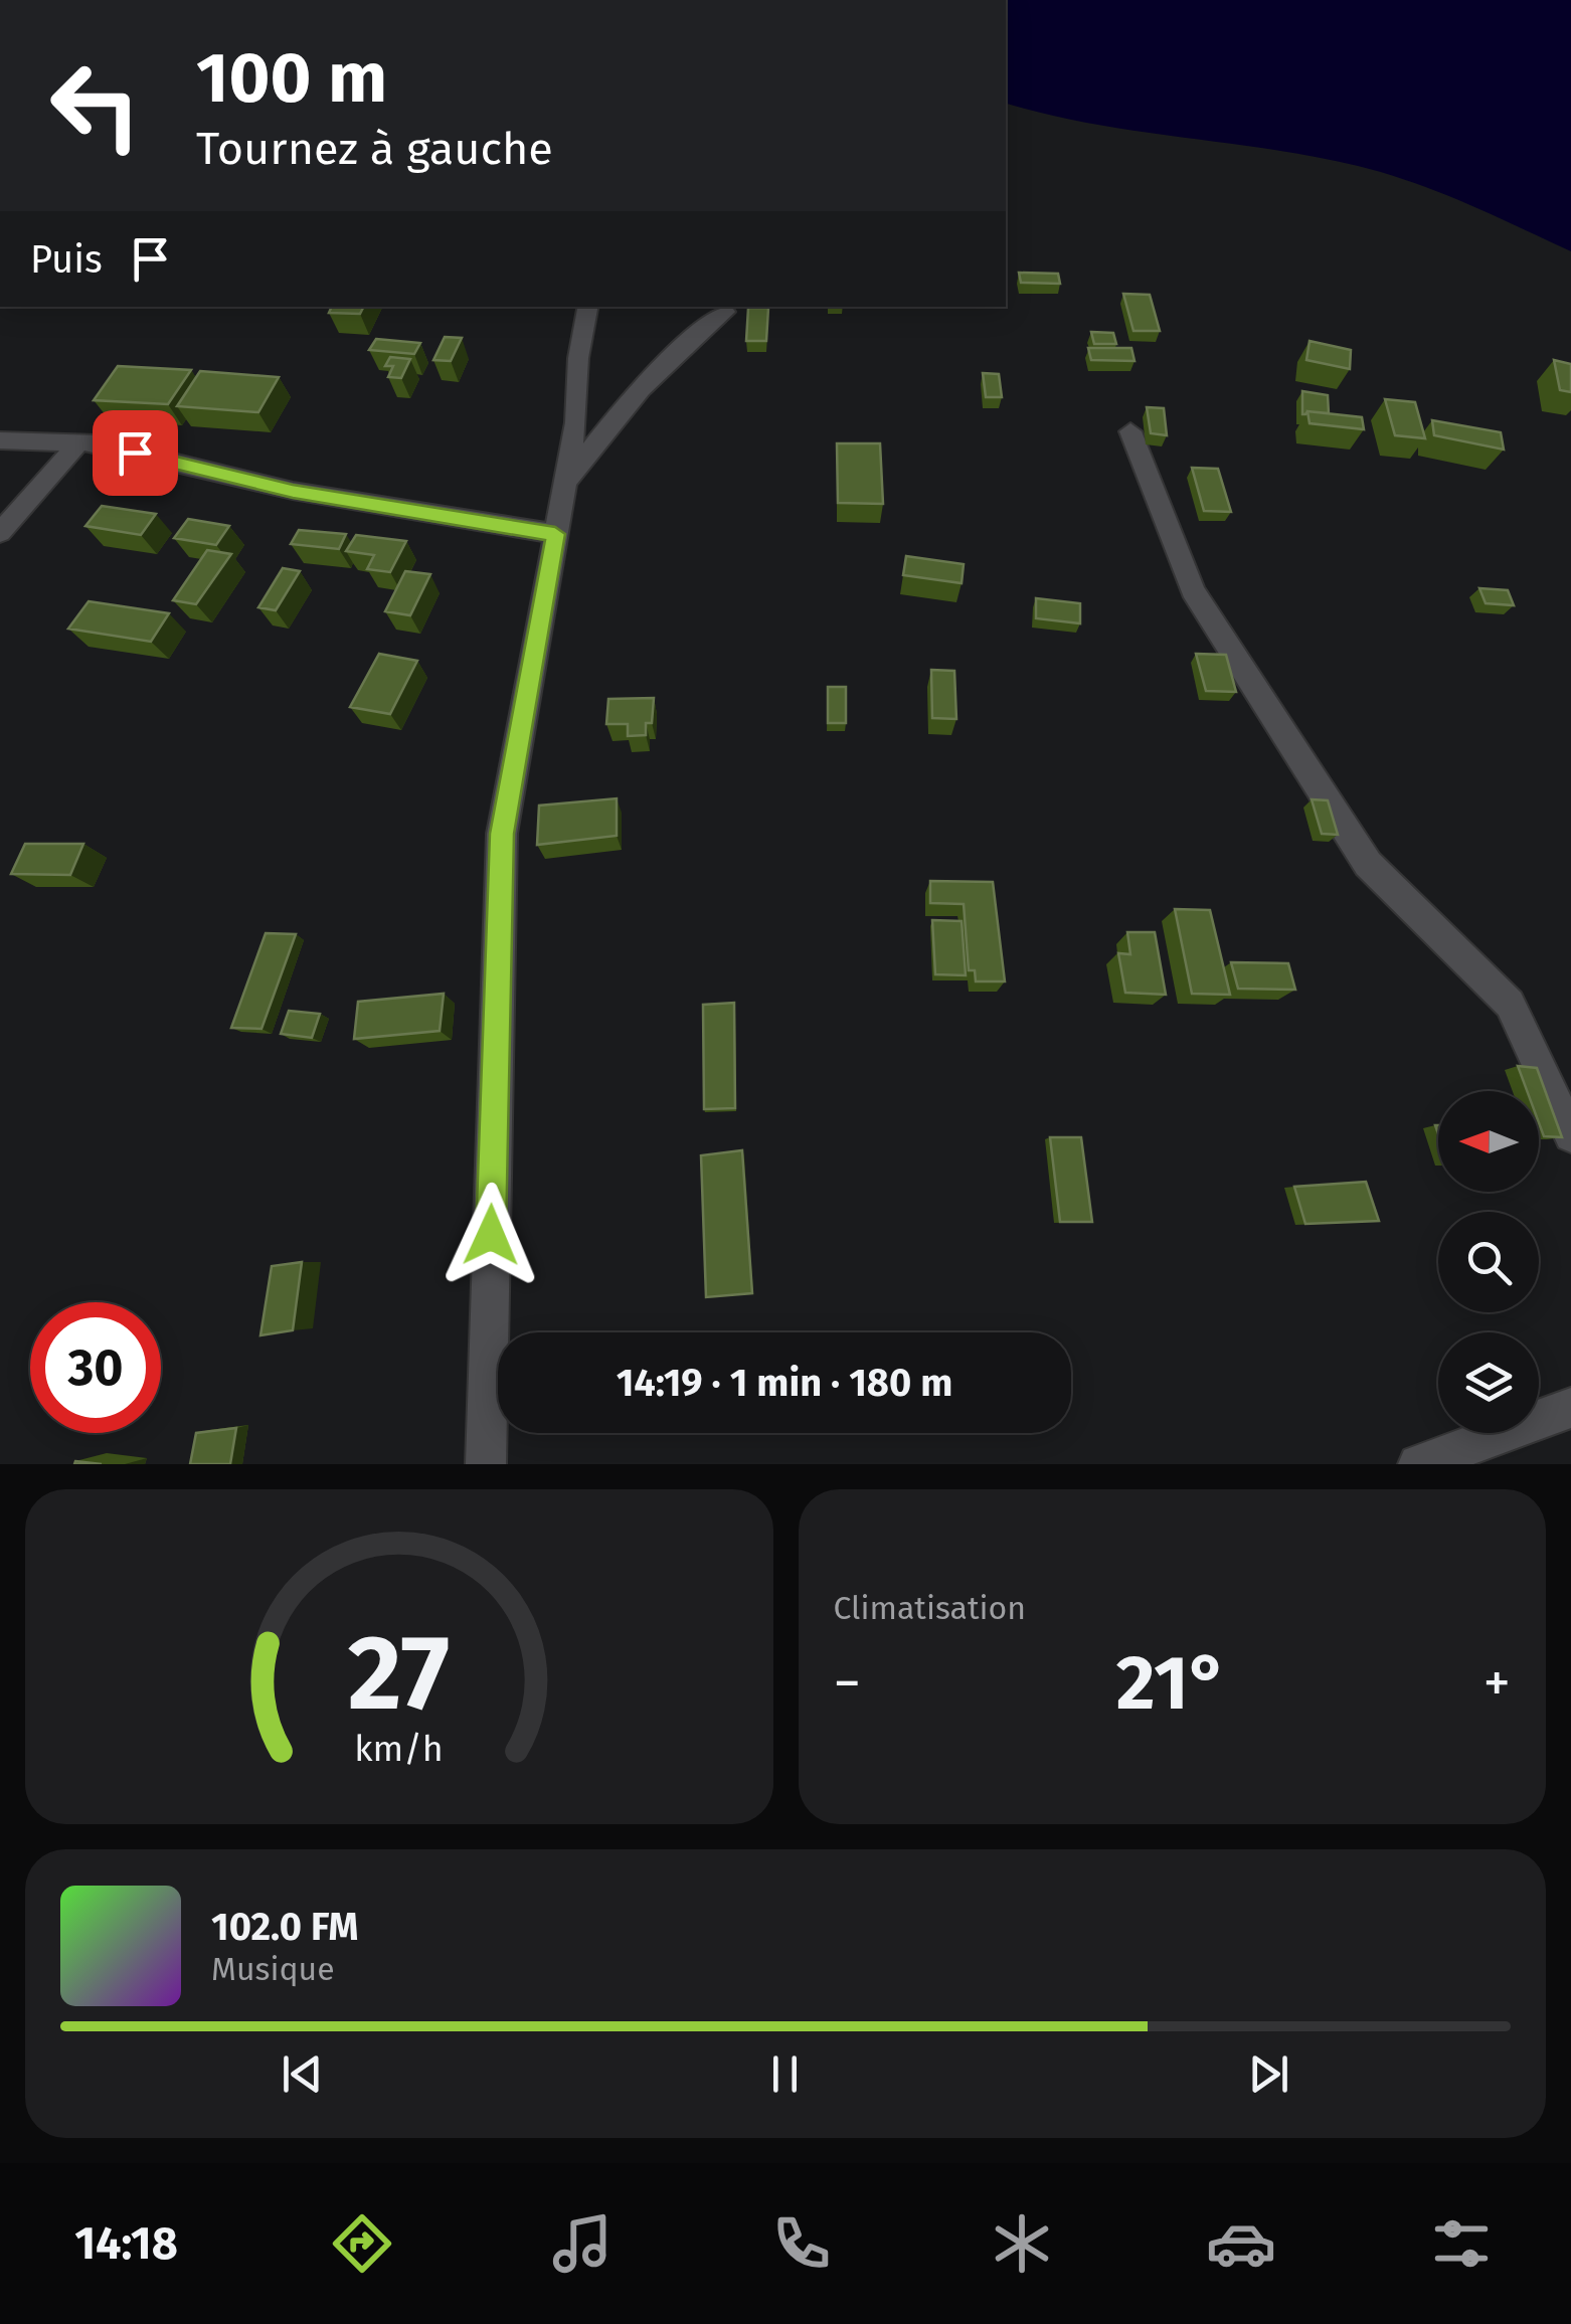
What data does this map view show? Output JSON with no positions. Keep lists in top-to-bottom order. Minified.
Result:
{"north":"left","page":{"turn":["100 m","Tournez à gauche"],"then":"Puis","limit":"30","trip":"14:19 · 1 min · 180 m","tile":"Climatisation","heat":["−","21°","+"],"song":["102.0 FM","Musique"],"tabs":"14:18","gauge":["27","km/h"]}}
